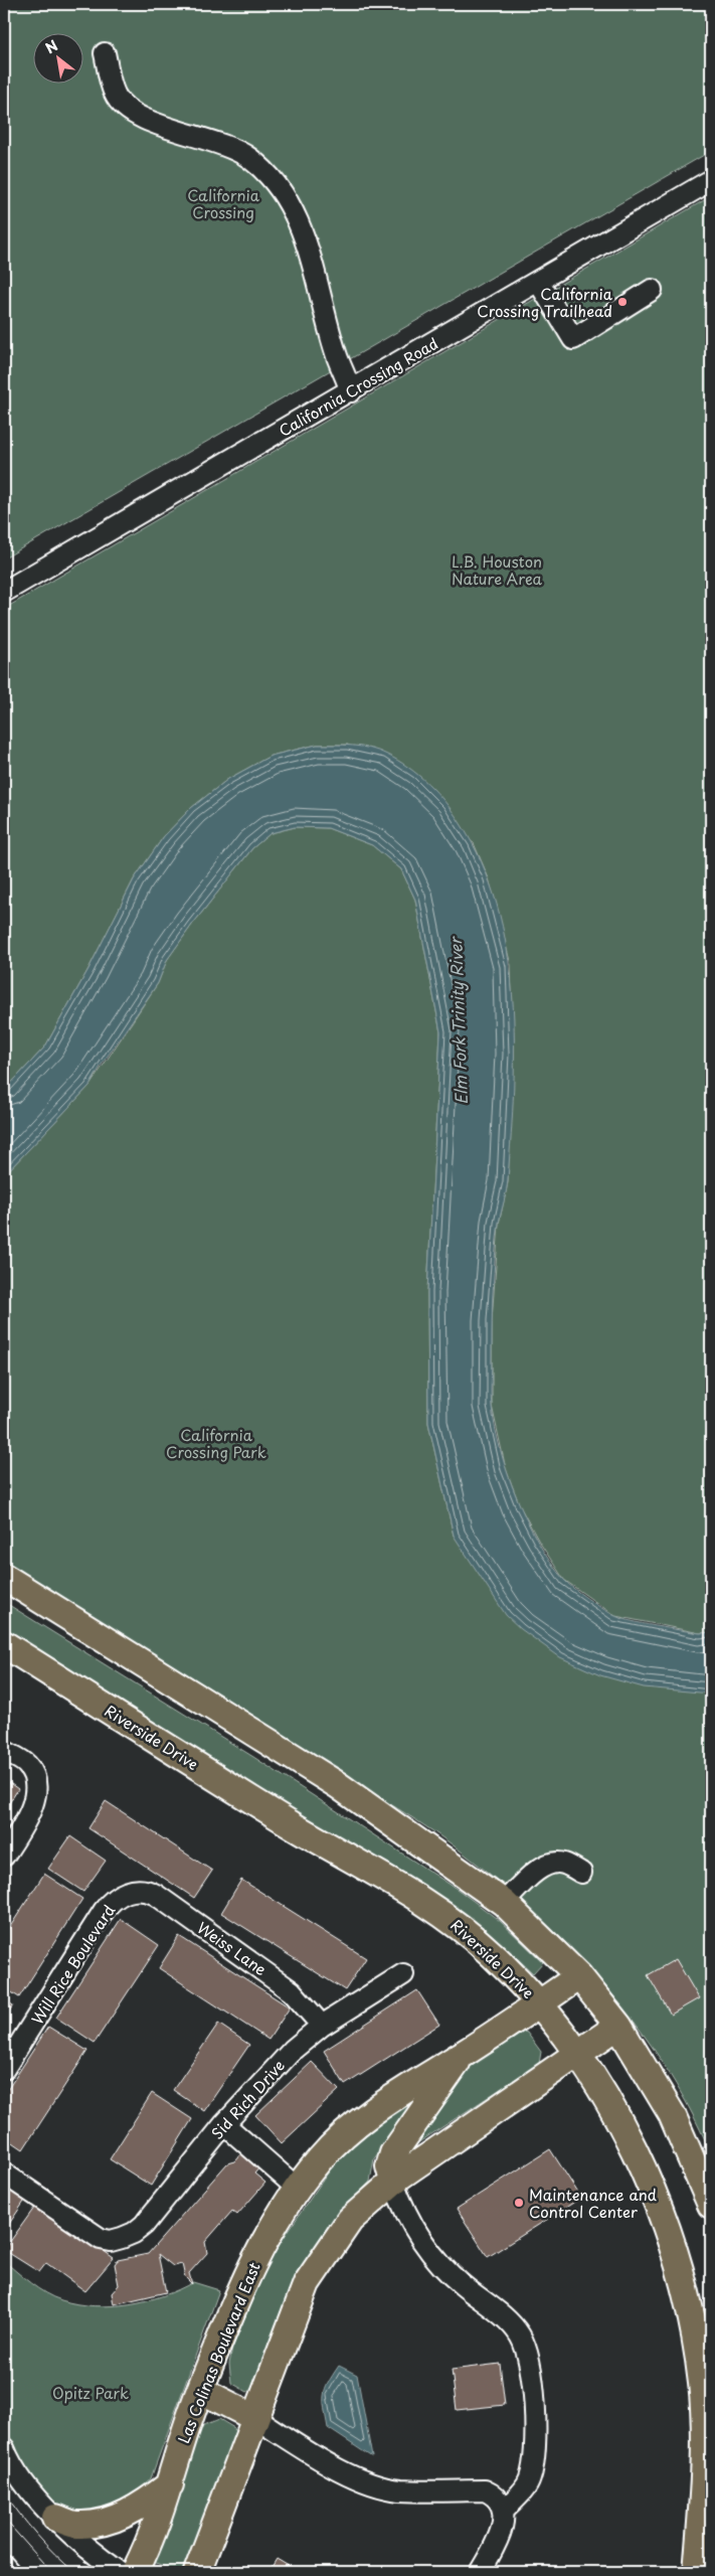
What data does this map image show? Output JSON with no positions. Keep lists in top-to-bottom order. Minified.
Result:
{"streets":{"main road":["Riverside Drive","Las Colinas Boulevard East"],"street":["California Crossing Road","Weiss Lane","Will Rice Boulevard","Sid Rich Drive"]},"crossings":[["Riverside Drive","Las Colinas Boulevard East"],["Weiss Lane","Will Rice Boulevard"],["Weiss Lane","Sid Rich Drive"]],"water":["Elm Fork Trinity River"],"parks":["California Crossing","L.B. Houston Nature Area","California Crossing Park","Opitz Park"],"places":["California Crossing Trailhead","Maintenance and Control Center"],"north":"top left"}
